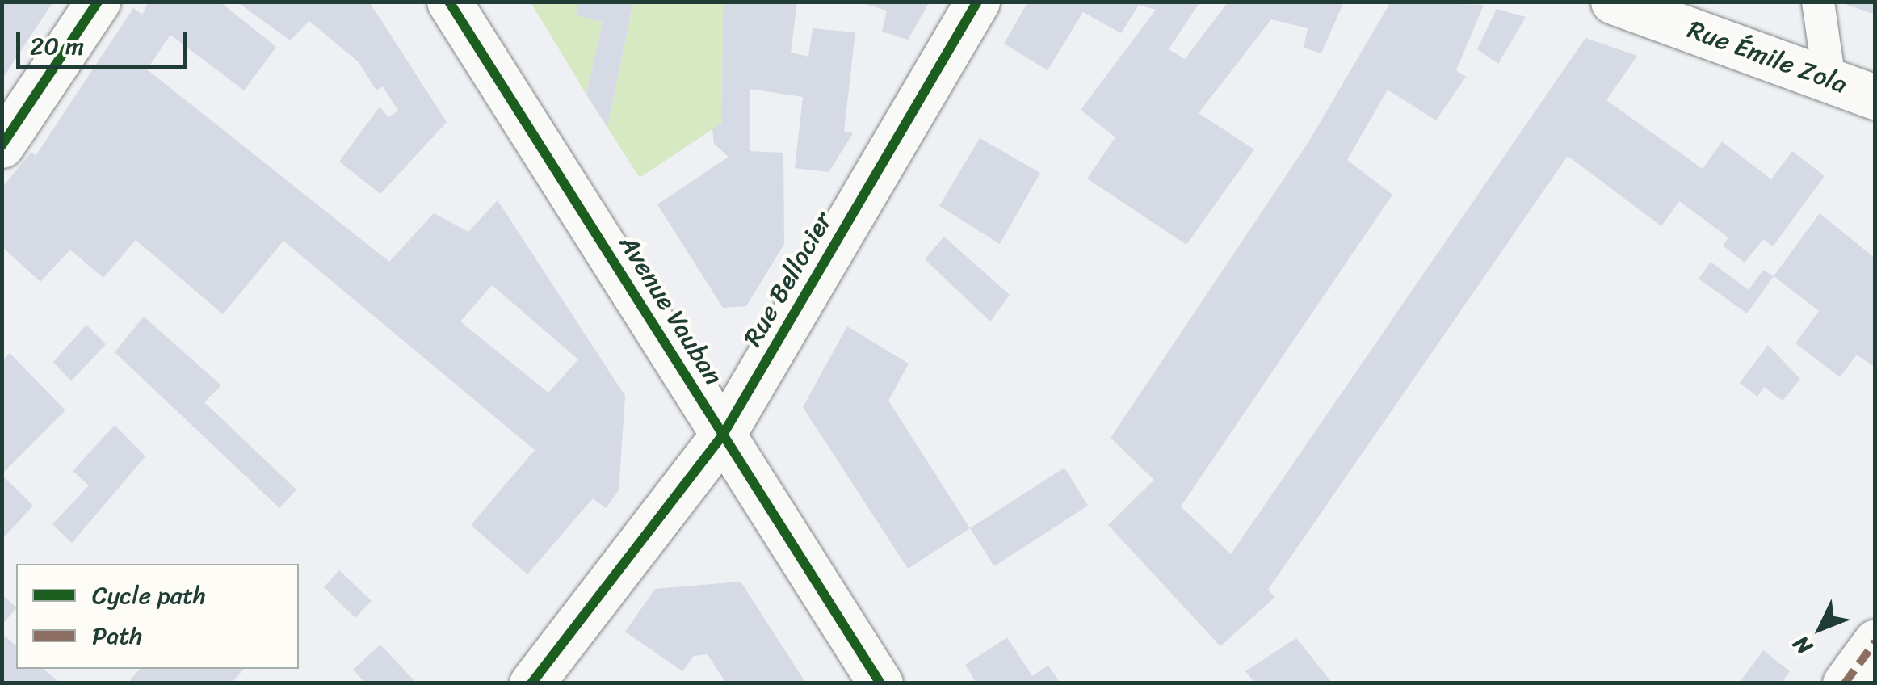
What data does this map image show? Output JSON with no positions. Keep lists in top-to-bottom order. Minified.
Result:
{"streets":{"main road":["Rue Émile Zola","Rue Bellocier","Avenue Vauban"]},"crossings":[["Rue Bellocier","Avenue Vauban"]],"legend":["Cycle path","Path"],"scale_bar":"20 m","north":"bottom left"}
